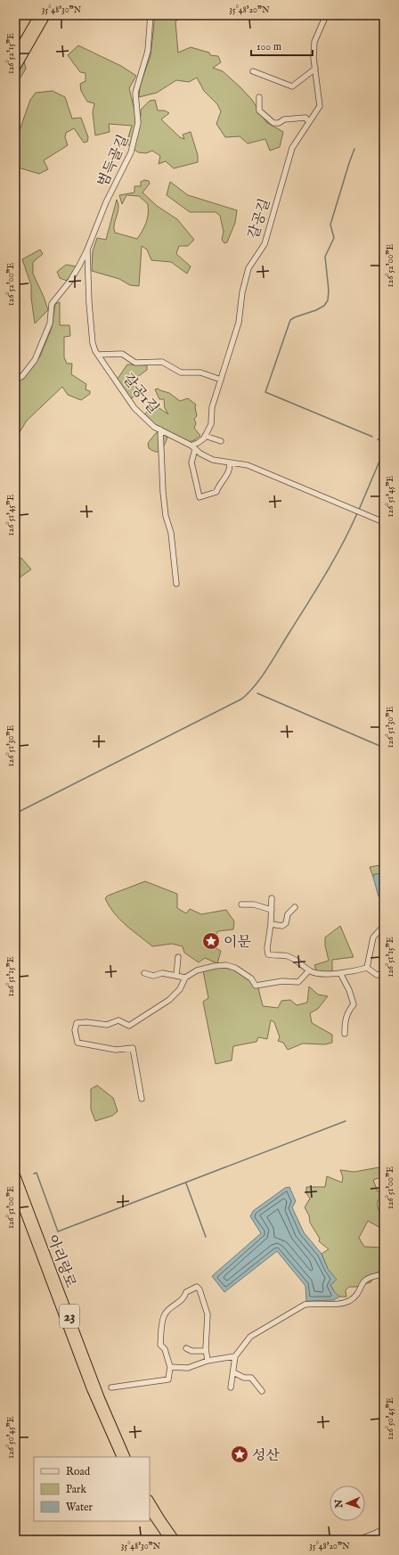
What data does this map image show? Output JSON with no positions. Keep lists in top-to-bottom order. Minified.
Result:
{"streets":{"highway":["아리랑로","23"],"street":["범득골길","갈공길","갈공1길"]},"crossings":[["범득골길","갈공1길"]],"places":{"place":["이문","성산"]},"legend":["Road","Park","Water"],"scale_bar":"100 m","north":"left","coordinates":["35°48'30\"N","35°48'20\"N","126°52'15\"E","126°52'00\"E","126°51'45\"E","126°51'30\"E","126°51'15\"E","126°51'00\"E","126°50'45\"E"]}
